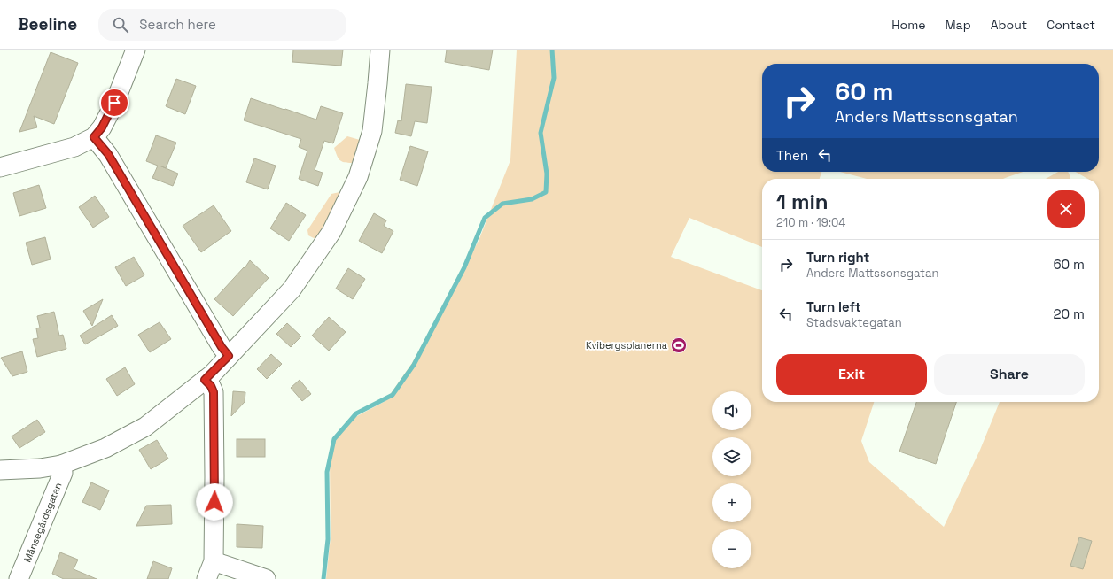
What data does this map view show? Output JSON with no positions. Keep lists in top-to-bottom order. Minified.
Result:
{"streets":{"street":["Månsegårdsgatan"]},"places":{"sports":["Kvibergsplanerna"]},"page":{"header":"Beeline","search":"Search here","nav":["Home","Map","About","Contact"],"turn":["60 m","Anders Mattssonsgatan"],"then":"Then","heading":["1 min","210 m · 19:04"],"list":[{"name":"Turn right","note":"Anders Mattssonsgatan","value":"60 m"},{"name":"Turn left","note":"Stadsvaktegatan","value":"20 m"}],"buttons":["Exit","Share"],"map_buttons":["+","−"]}}
